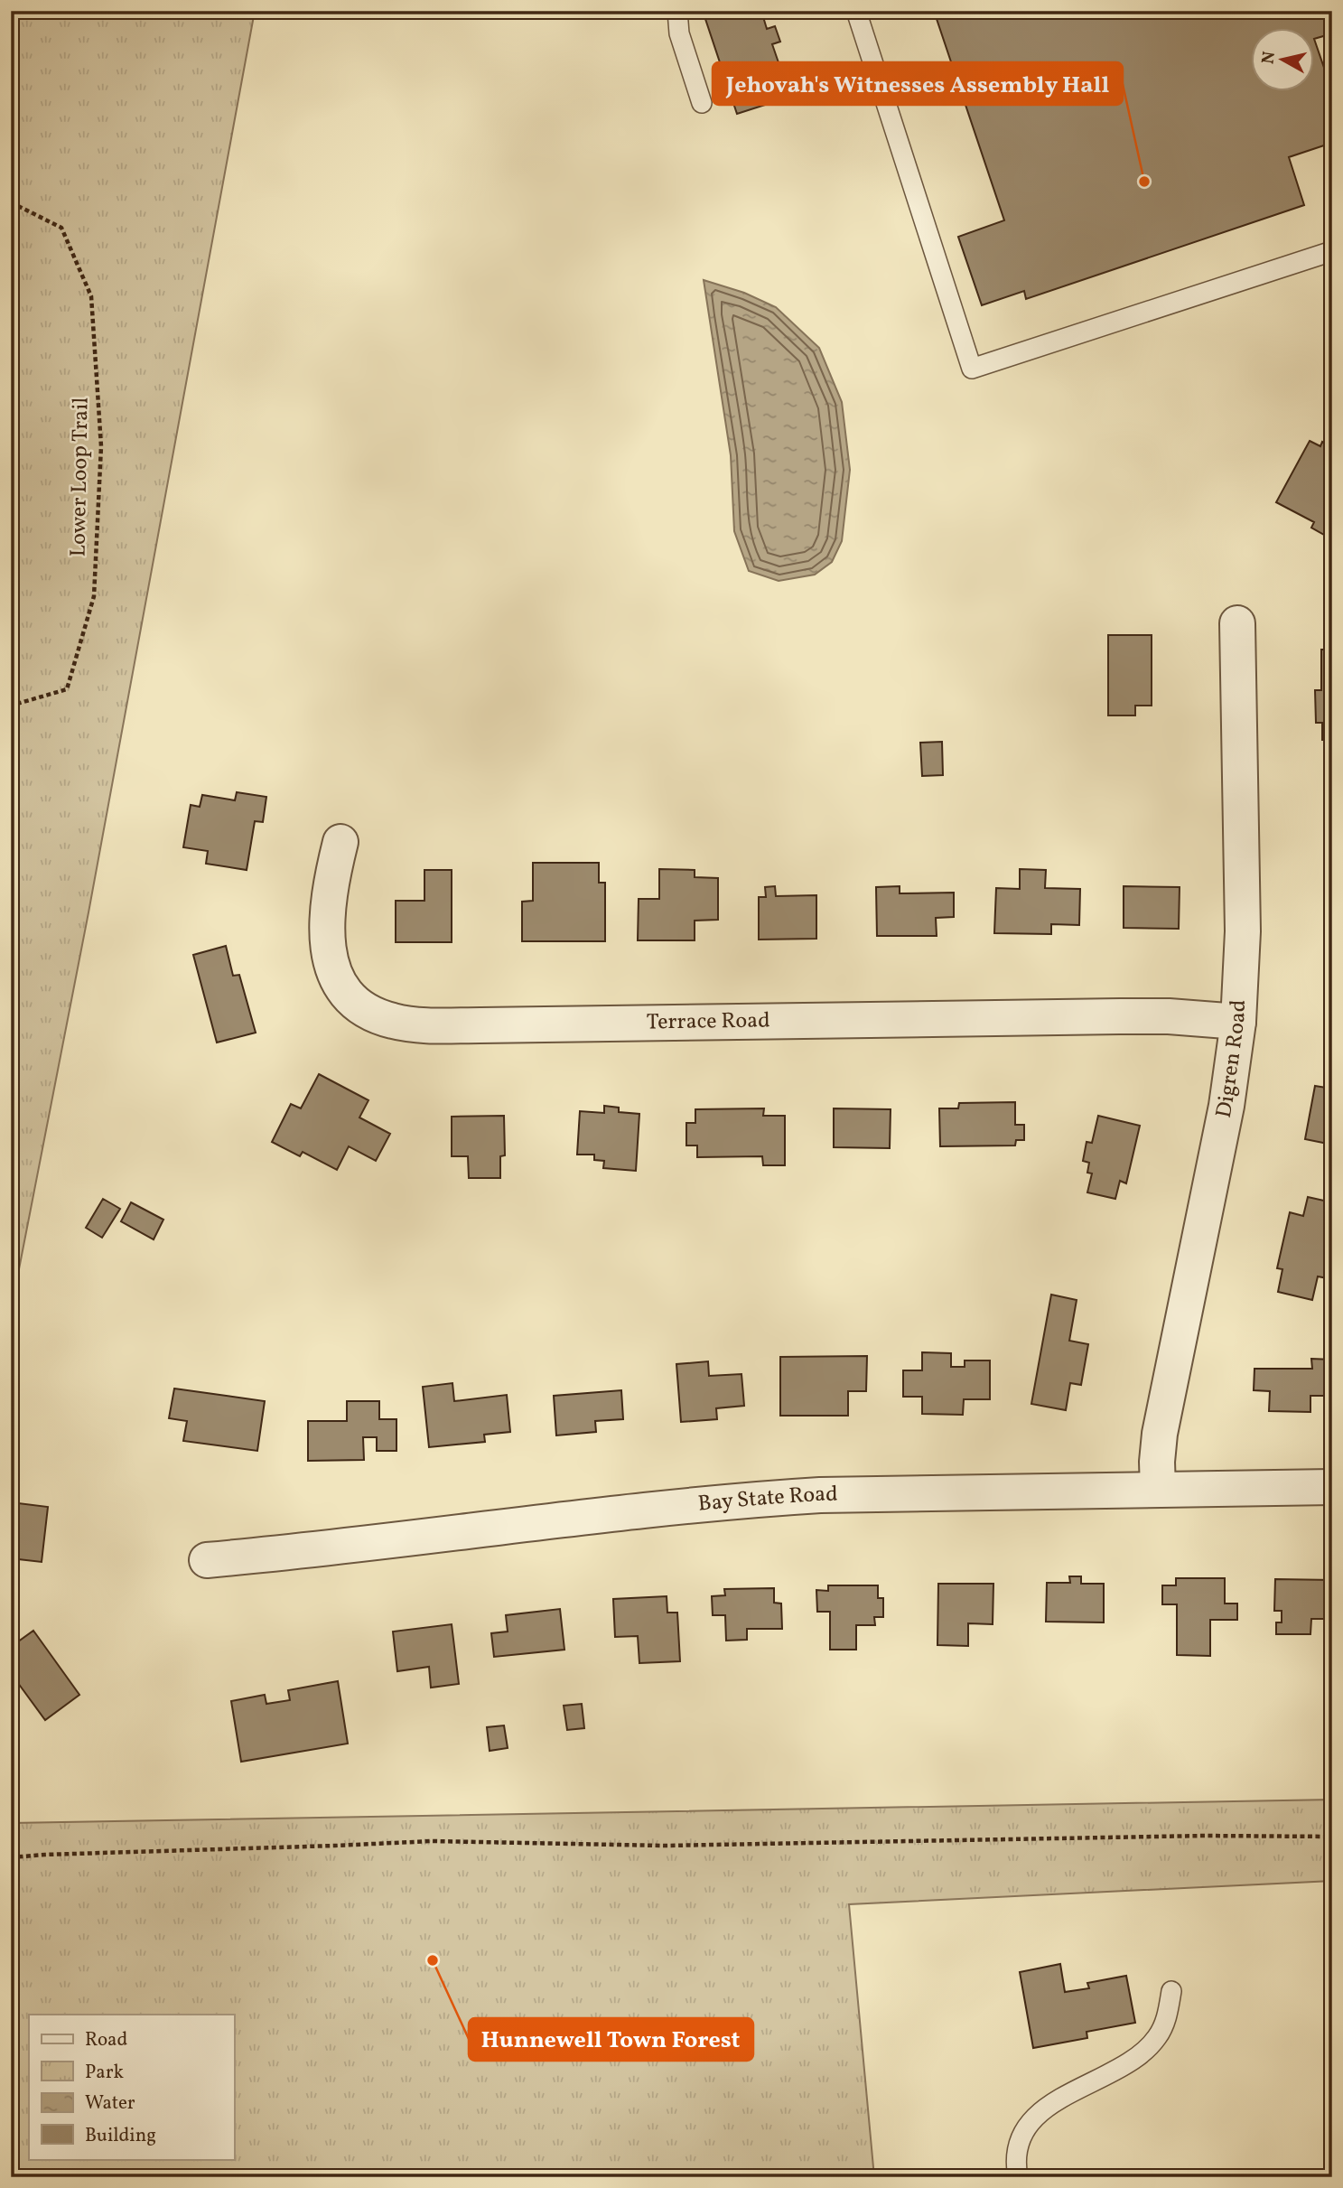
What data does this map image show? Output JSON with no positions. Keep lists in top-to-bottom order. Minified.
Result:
{"streets":{"street":["Terrace Road","Digren Road","Bay State Road"],"path":["Lower Loop Trail"]},"crossings":[["Terrace Road","Digren Road"],["Digren Road","Bay State Road"]],"places":["Jehovah's Witnesses Assembly Hall","Hunnewell Town Forest"],"legend":["Road","Park","Water","Building"],"north":"left"}
